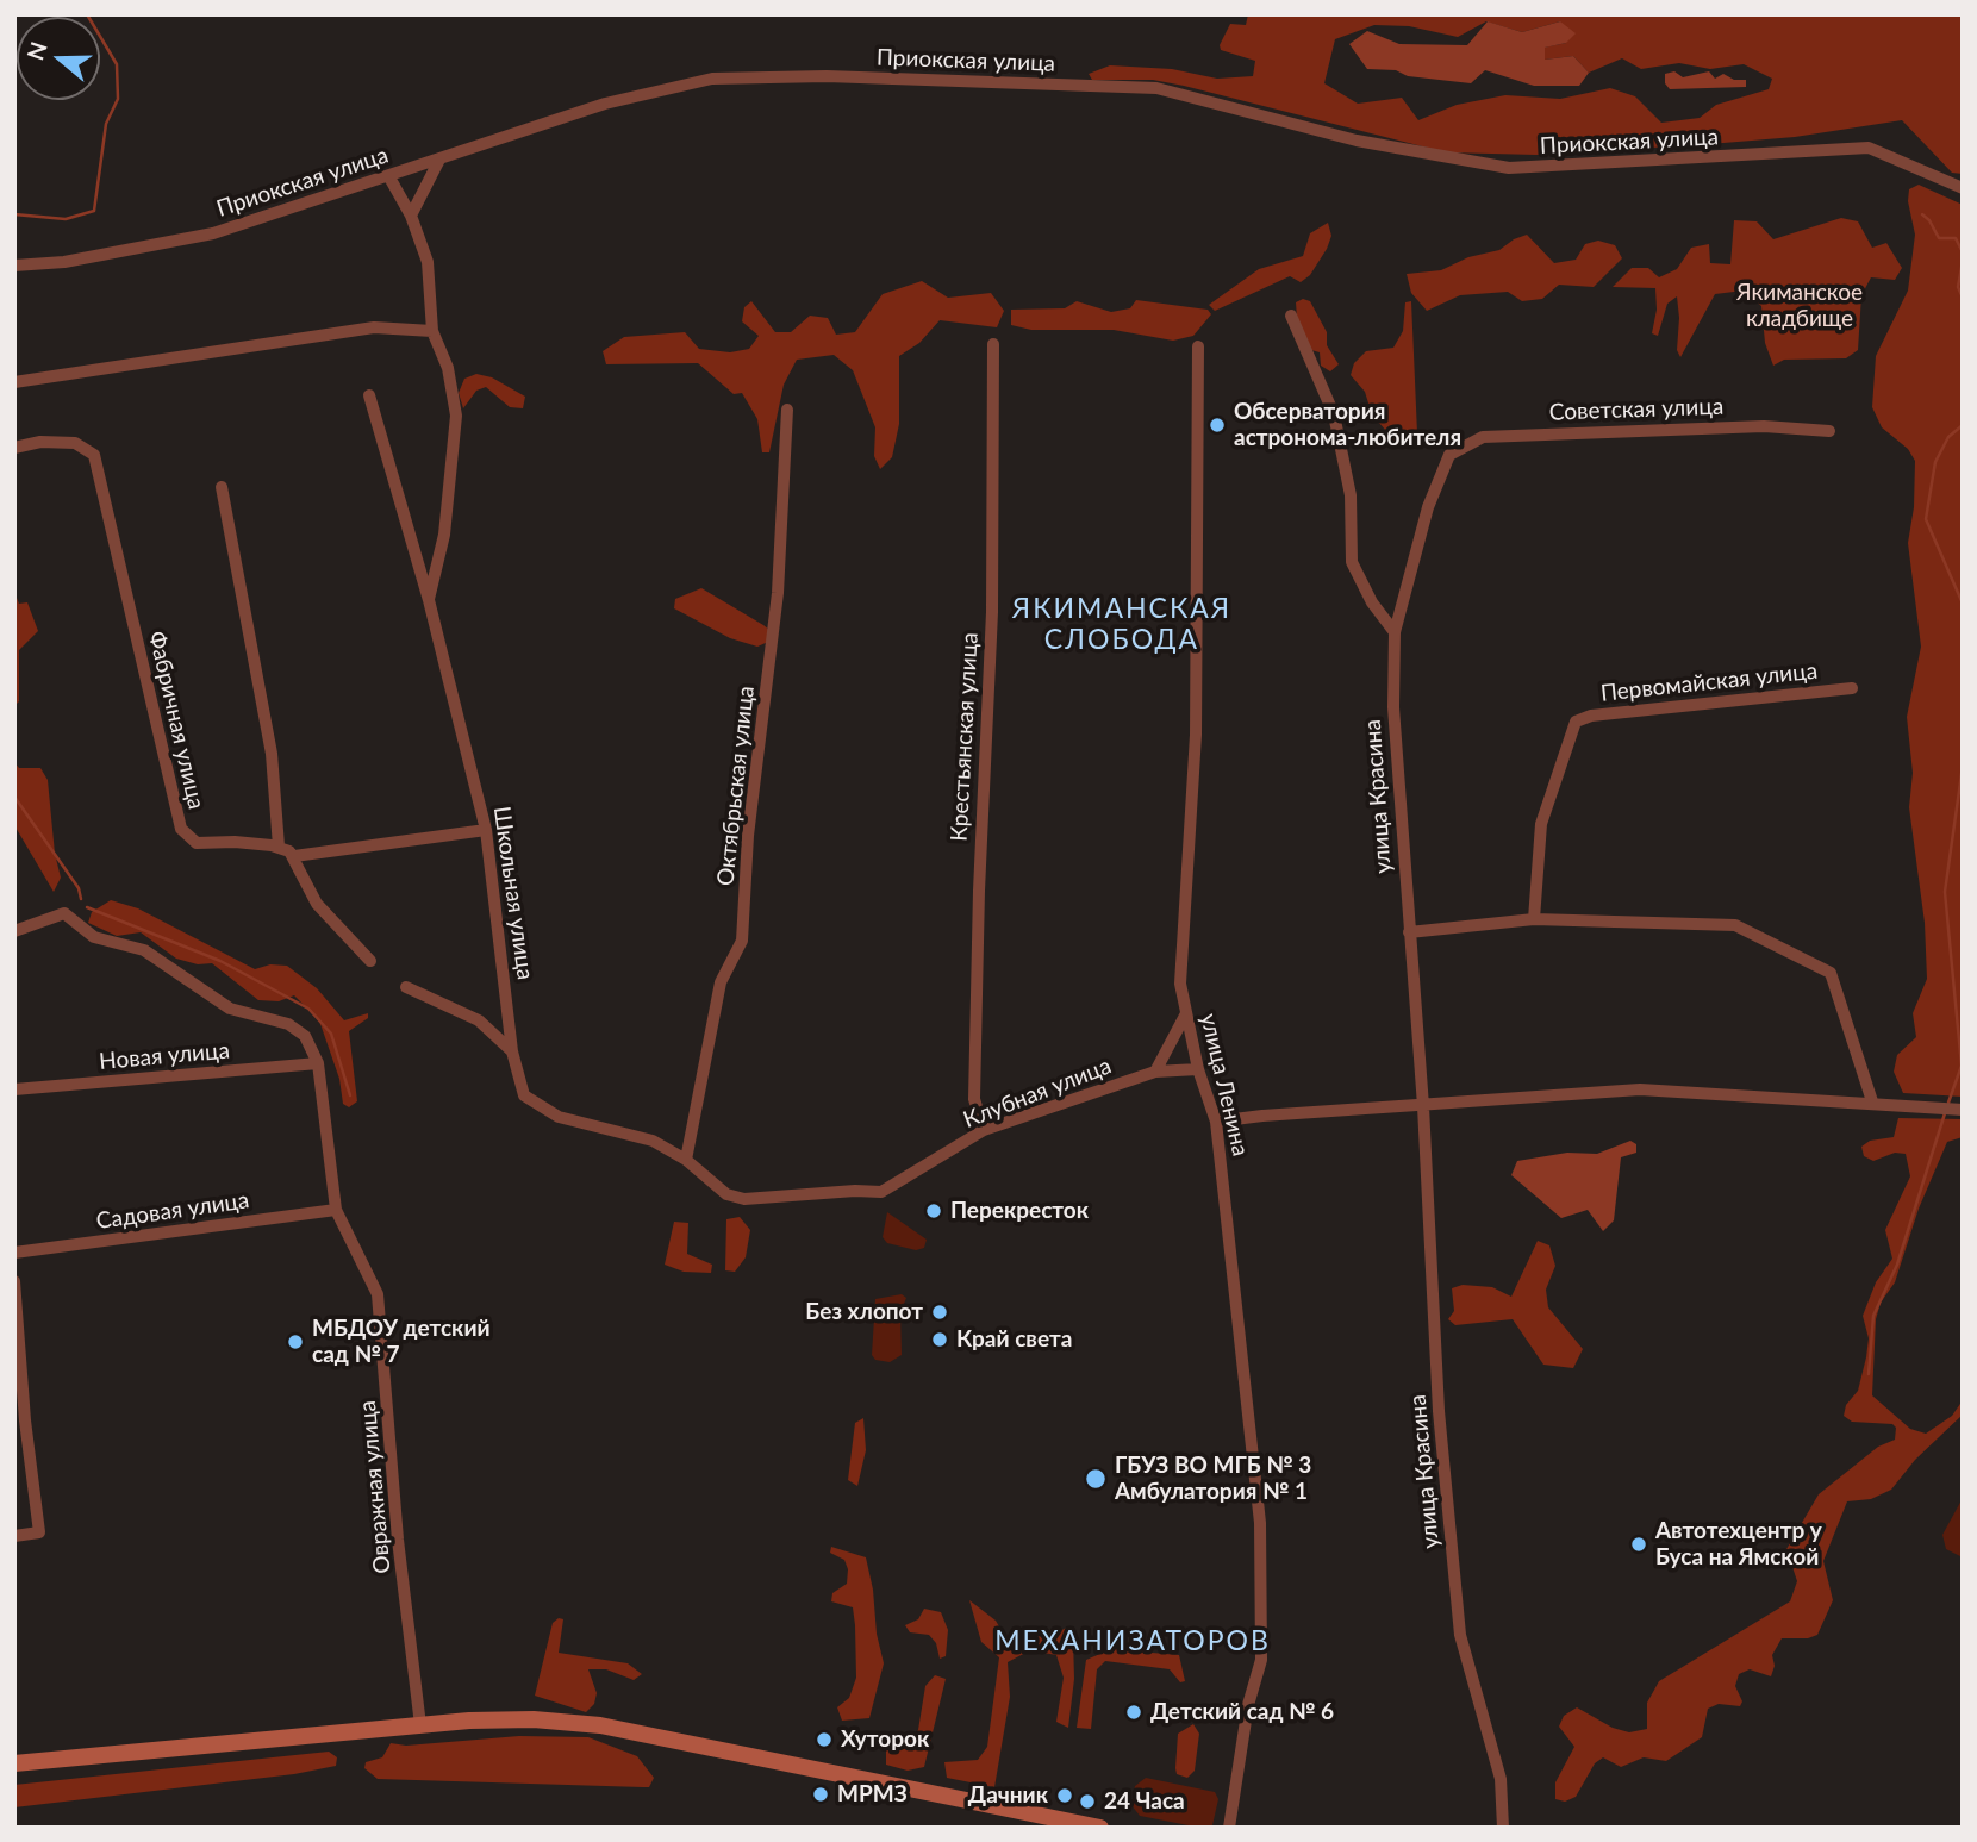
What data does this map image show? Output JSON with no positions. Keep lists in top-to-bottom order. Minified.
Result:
{"streets":{"street":["Приокская улица","Советская улица","Первомайская улица","Фабричная улица","Крестьянская улица","Октябрьская улица","улица Красина","Школьная улица","Новая улица","улица Ленина","Клубная улица","Садовая улица","Овражная улица"]},"crossings":[["Приокская улица","Школьная улица"],["Советская улица","улица Красина"],["Крестьянская улица","Клубная улица"],["Октябрьская улица","Клубная улица"],["Школьная улица","Клубная улица"],["Новая улица","Овражная улица"],["улица Ленина","Клубная улица"],["Садовая улица","Овражная улица"]],"districts":["ЯКИМАНСКАЯ СЛОБОДА","МЕХАНИЗАТОРОВ"],"parks":["Якиманское кладбище"],"places":["Обсерватория астронома-любителя","Перекресток","Без хлопот","Край света","МБДОУ детский сад № 7","ГБУЗ ВО МГБ № 3 Амбулатория № 1","Автотехцентр у Буса на Ямской","Детский сад № 6","Хуторок","МРМЗ","Дачник","24 Часа"],"north":"left"}
